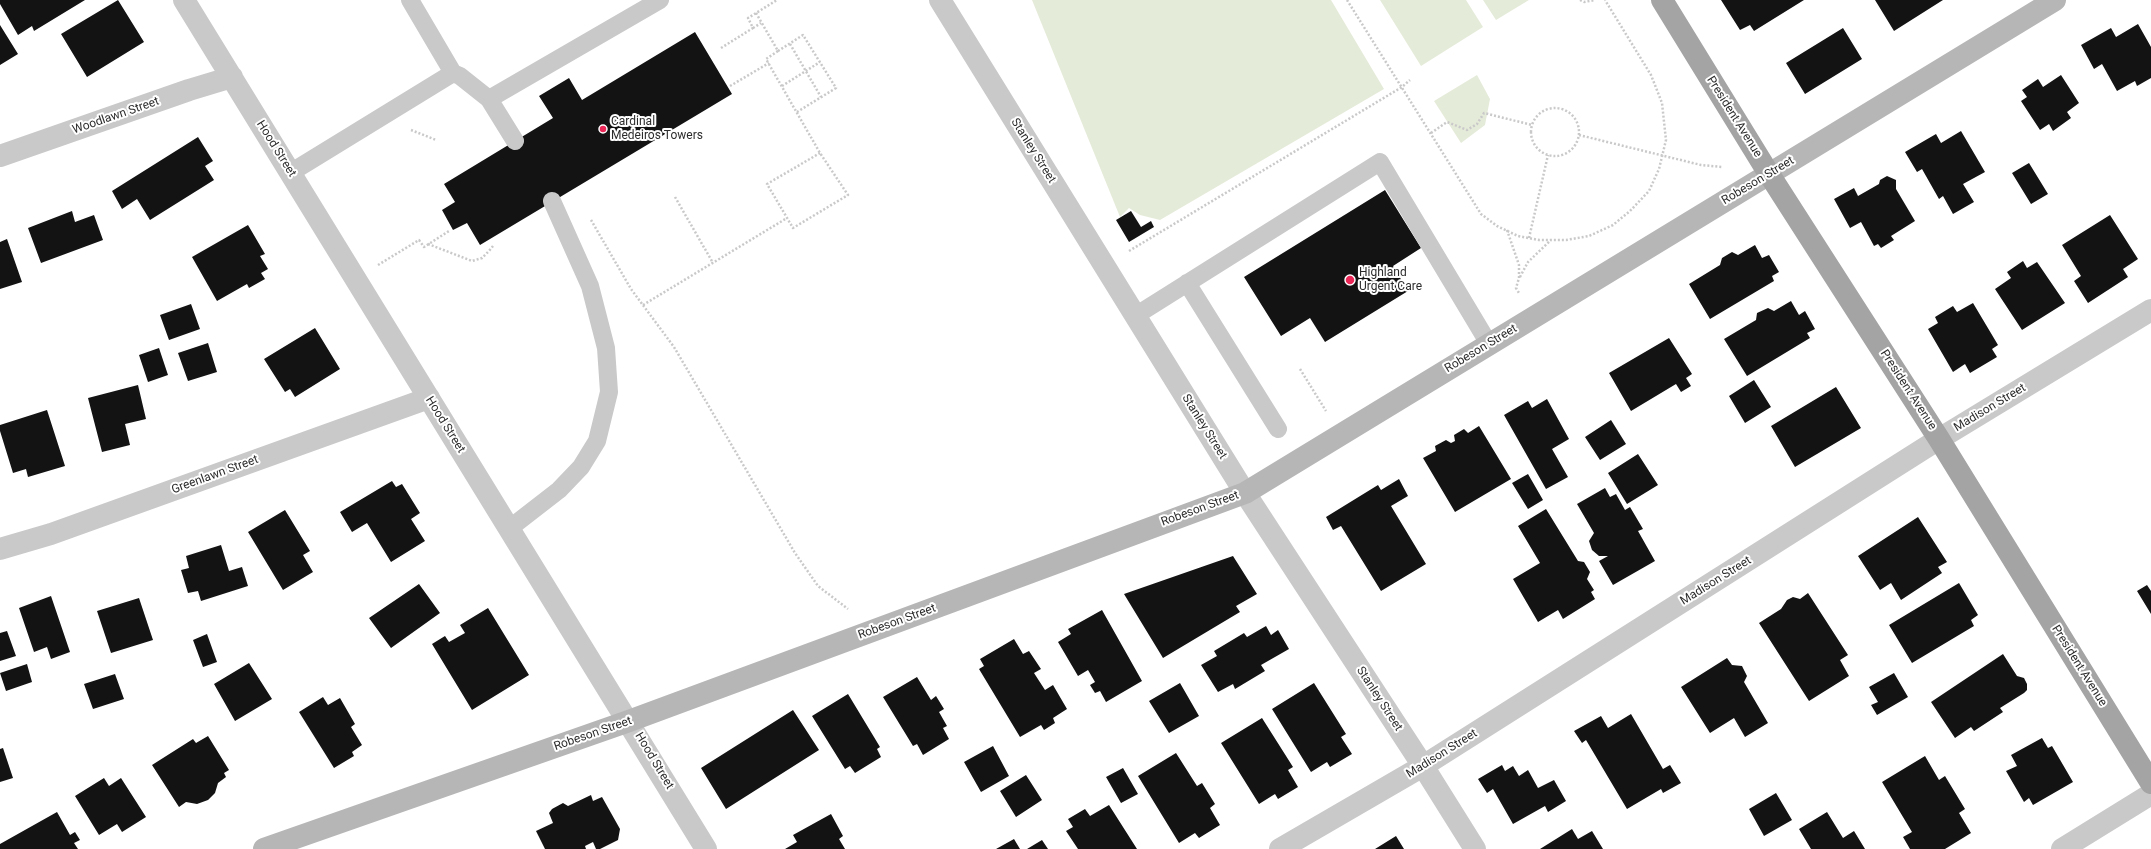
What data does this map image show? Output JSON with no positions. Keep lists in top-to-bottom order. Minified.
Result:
{"streets":{"main road":["President Avenue","Robeson Street"],"street":["Woodlawn Street","Hood Street","Stanley Street","Madison Street","Greenlawn Street"]},"crossings":[["Woodlawn Street","Hood Street"],["President Avenue","Robeson Street"],["President Avenue","Madison Street"],["Hood Street","Robeson Street"],["Hood Street","Greenlawn Street"],["Stanley Street","Robeson Street"],["Stanley Street","Madison Street"]],"places":["Cardinal Medeiros Towers","Highland Urgent Care"]}
